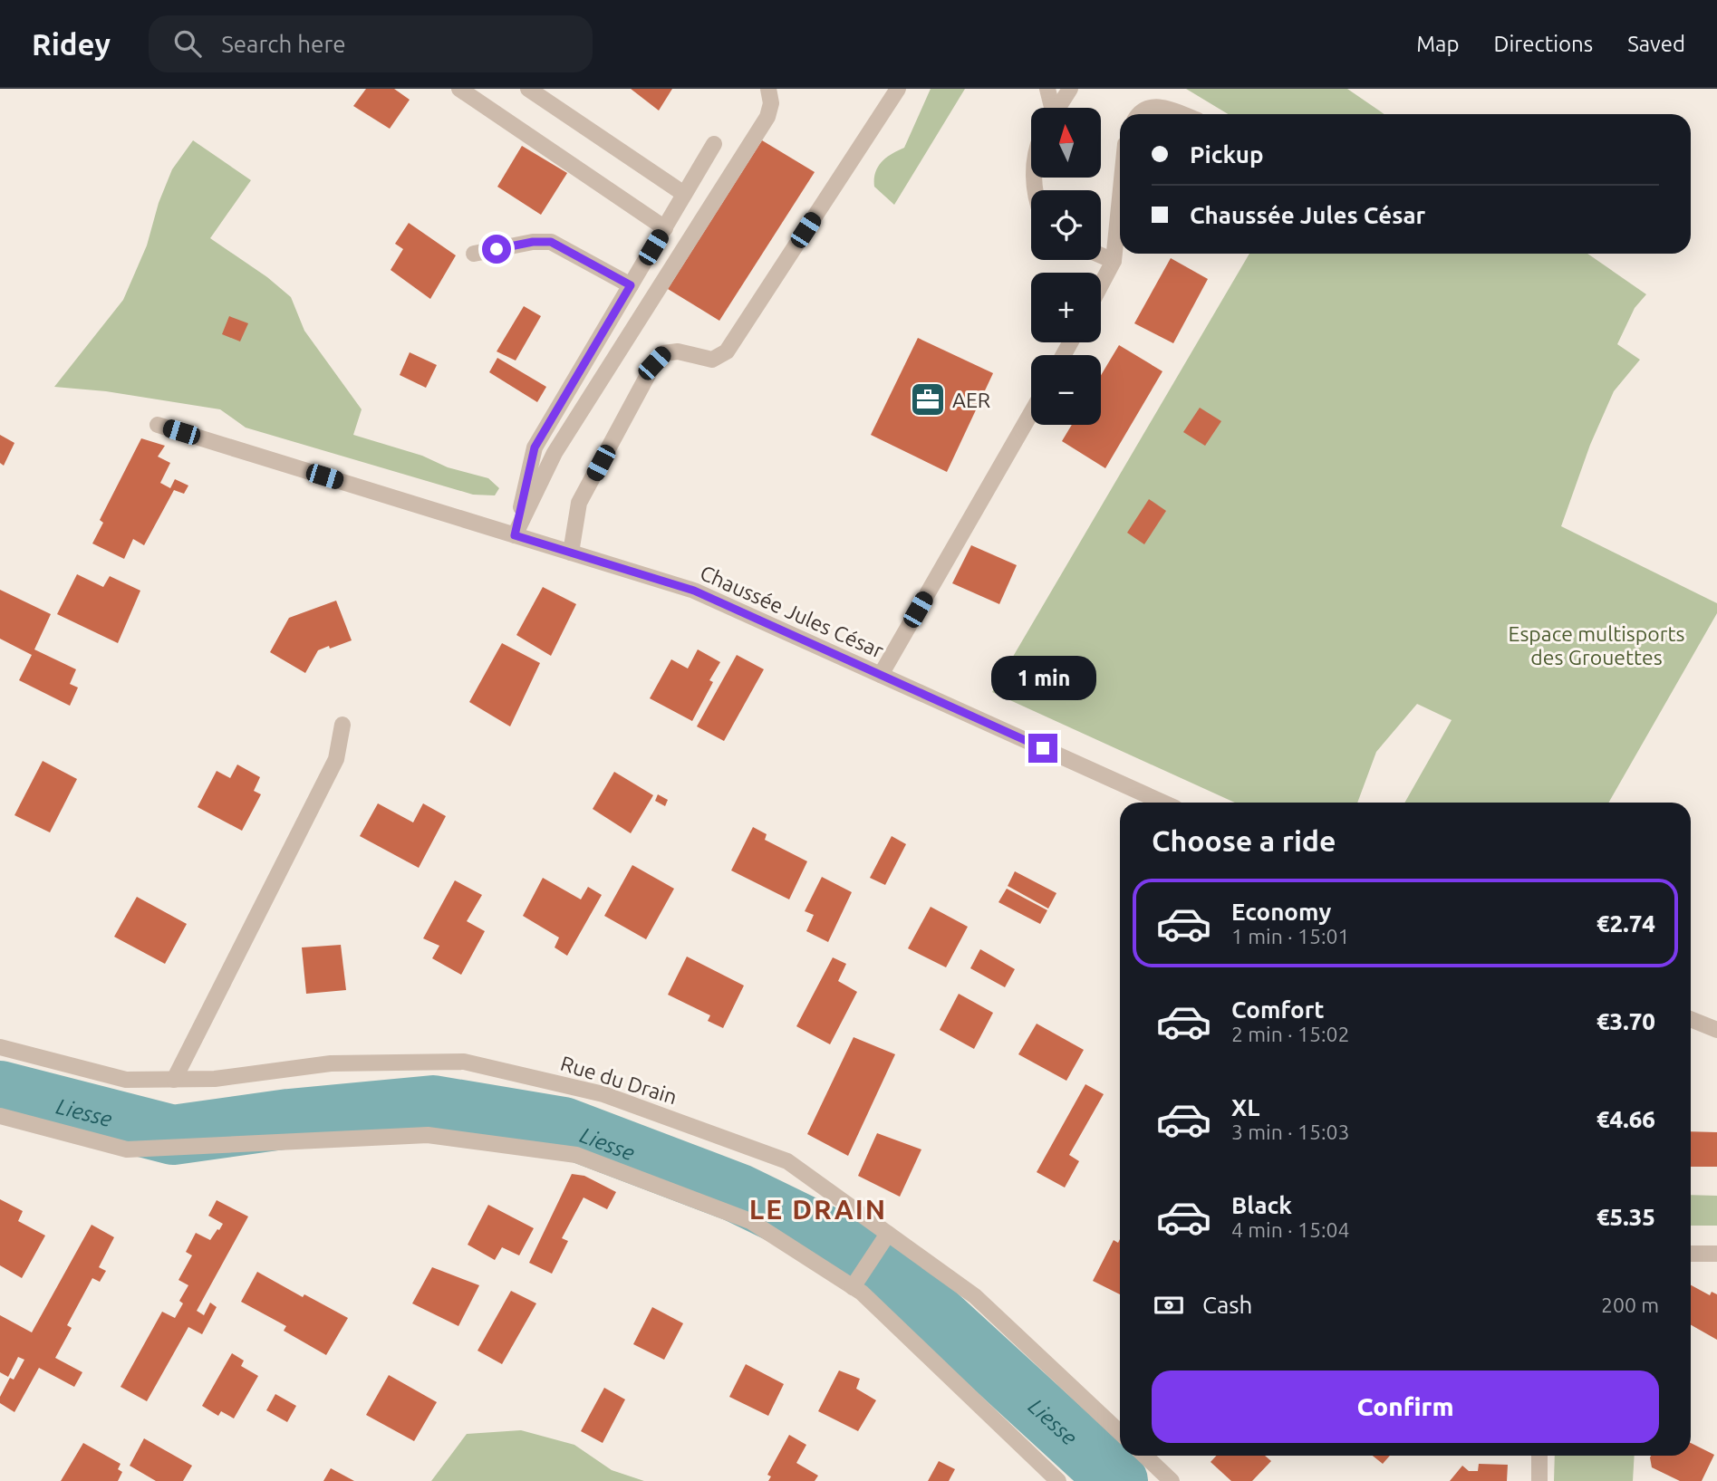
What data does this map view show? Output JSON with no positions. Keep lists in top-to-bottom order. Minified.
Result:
{"streets":{"street":["Chaussée Jules César","Rue du Drain"]},"districts":["LE DRAIN"],"water":["Liesse"],"parks":["Espace multisports des Grouettes"],"places":{"office":["AER"]},"north":"top","page":{"header":"Ridey","search":"Search here","nav":["Map","Directions","Saved"],"map_buttons":["+","−"],"banner":["Pickup","Chaussée Jules César"],"bubble":"1 min","heading":"Choose a ride","list":[{"name":"Economy","note":"1 min · 15:01","value":"€2.74"},{"name":"Comfort","note":"2 min · 15:02","value":"€3.70"},{"name":"XL","note":"3 min · 15:03","value":"€4.66"},{"name":"Black","note":"4 min · 15:04","value":"€5.35"}],"pay":["Cash","200 m"],"buttons":"Confirm"}}
